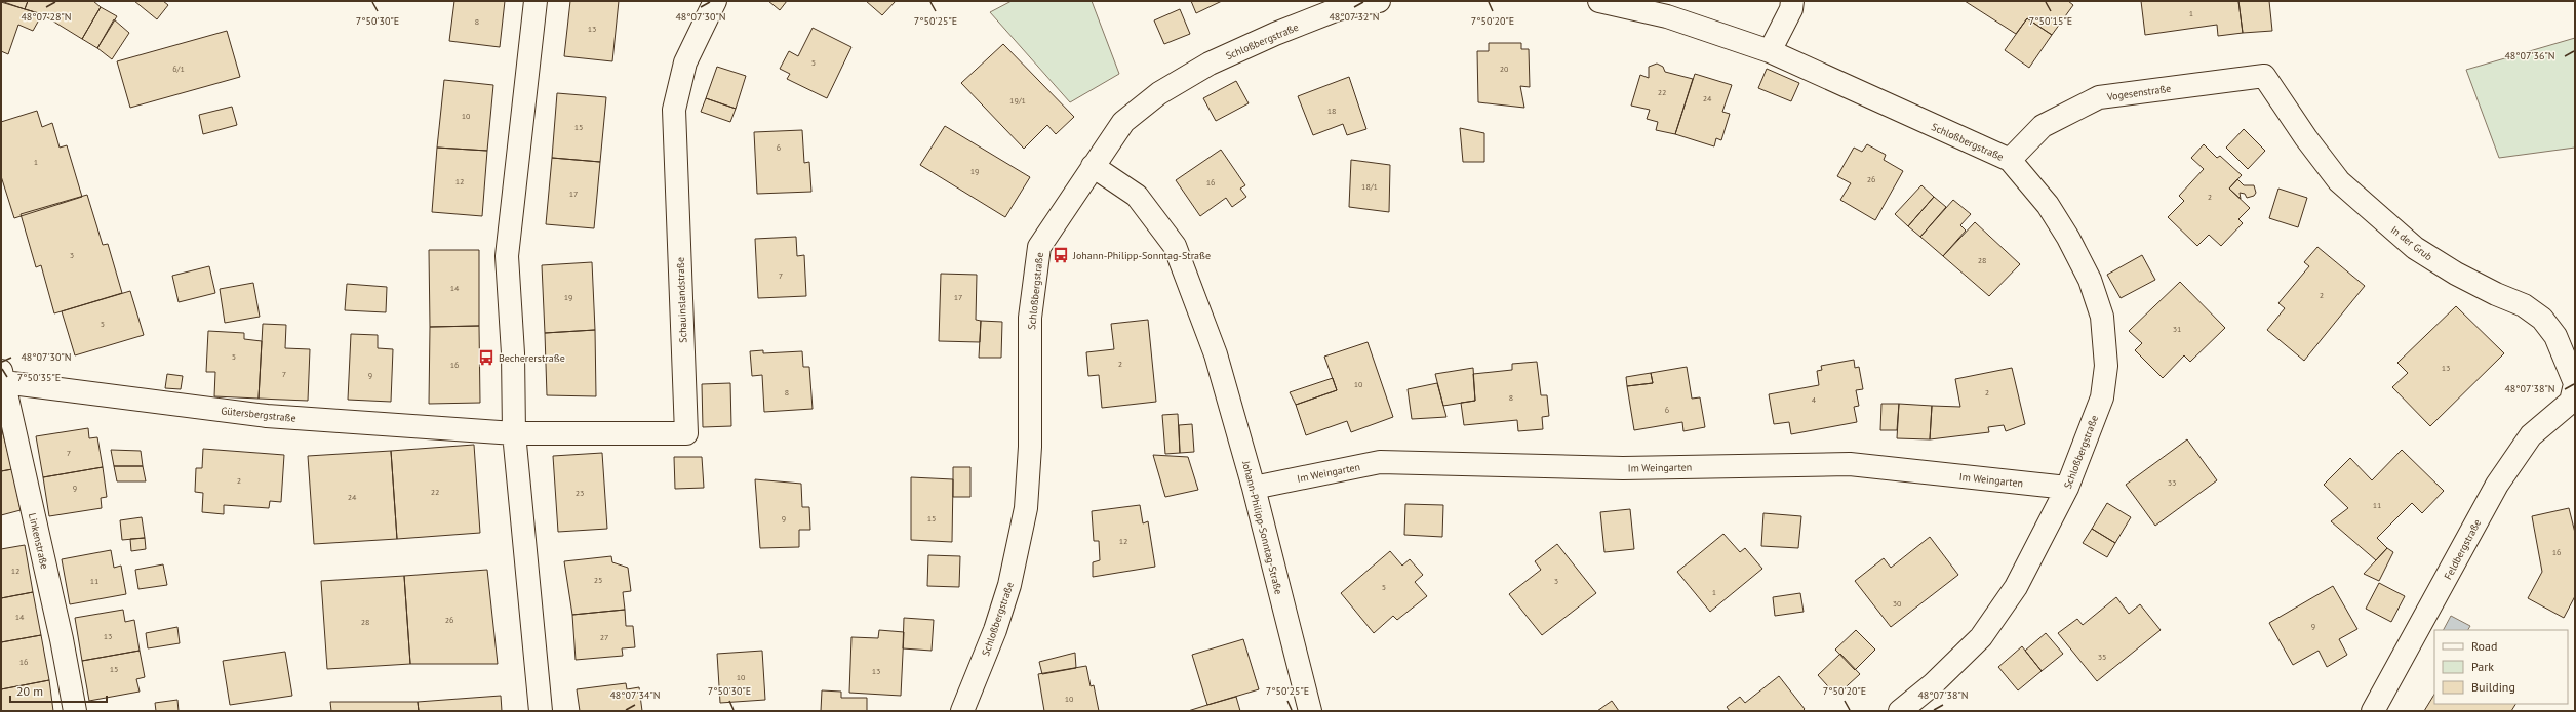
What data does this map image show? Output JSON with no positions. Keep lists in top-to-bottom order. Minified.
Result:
{"streets":{"street":["Schloßbergstraße","Vogesenstraße","In der Grub","Schauinslandstraße","Gütersbergstraße","Im Weingarten","Johann-Philipp-Sonntag-Straße","Linkenstraße","Feldbergstraße"]},"crossings":[["Schloßbergstraße","Vogesenstraße"],["Schloßbergstraße","Im Weingarten"],["Schloßbergstraße","Johann-Philipp-Sonntag-Straße"],["Vogesenstraße","In der Grub"],["In der Grub","Feldbergstraße"],["Schauinslandstraße","Gütersbergstraße"],["Gütersbergstraße","Linkenstraße"],["Im Weingarten","Johann-Philipp-Sonntag-Straße"]],"places":{"bus stop":["Johann-Philipp-Sonntag-Straße","Bechererstraße"]},"house_numbers":["1","8","13","5","6/1","20","22","24","19/1","18","10","15","6","1","19","26","12","16","18/1","17","2","3","28","7","14","2","19","17","5","31","5","2","16","13","7","9","10","8","2","8","4","6","7","2","33","9","22","23","24","11","9","15","12","16","12","25","11","3","5","1","30","14","26","28","9","13","27","35","16","15","13","10","10"],"legend":["Road","Park","Building"],"scale_bar":"20 m","coordinates":["48°07'28\"N","48°07'30\"N","48°07'32\"N","7°50'30\"E","7°50'25\"E","7°50'20\"E","7°50'15\"E","48°07'36\"N","7°50'35\"E","48°07'38\"N","48°07'34\"N"]}
